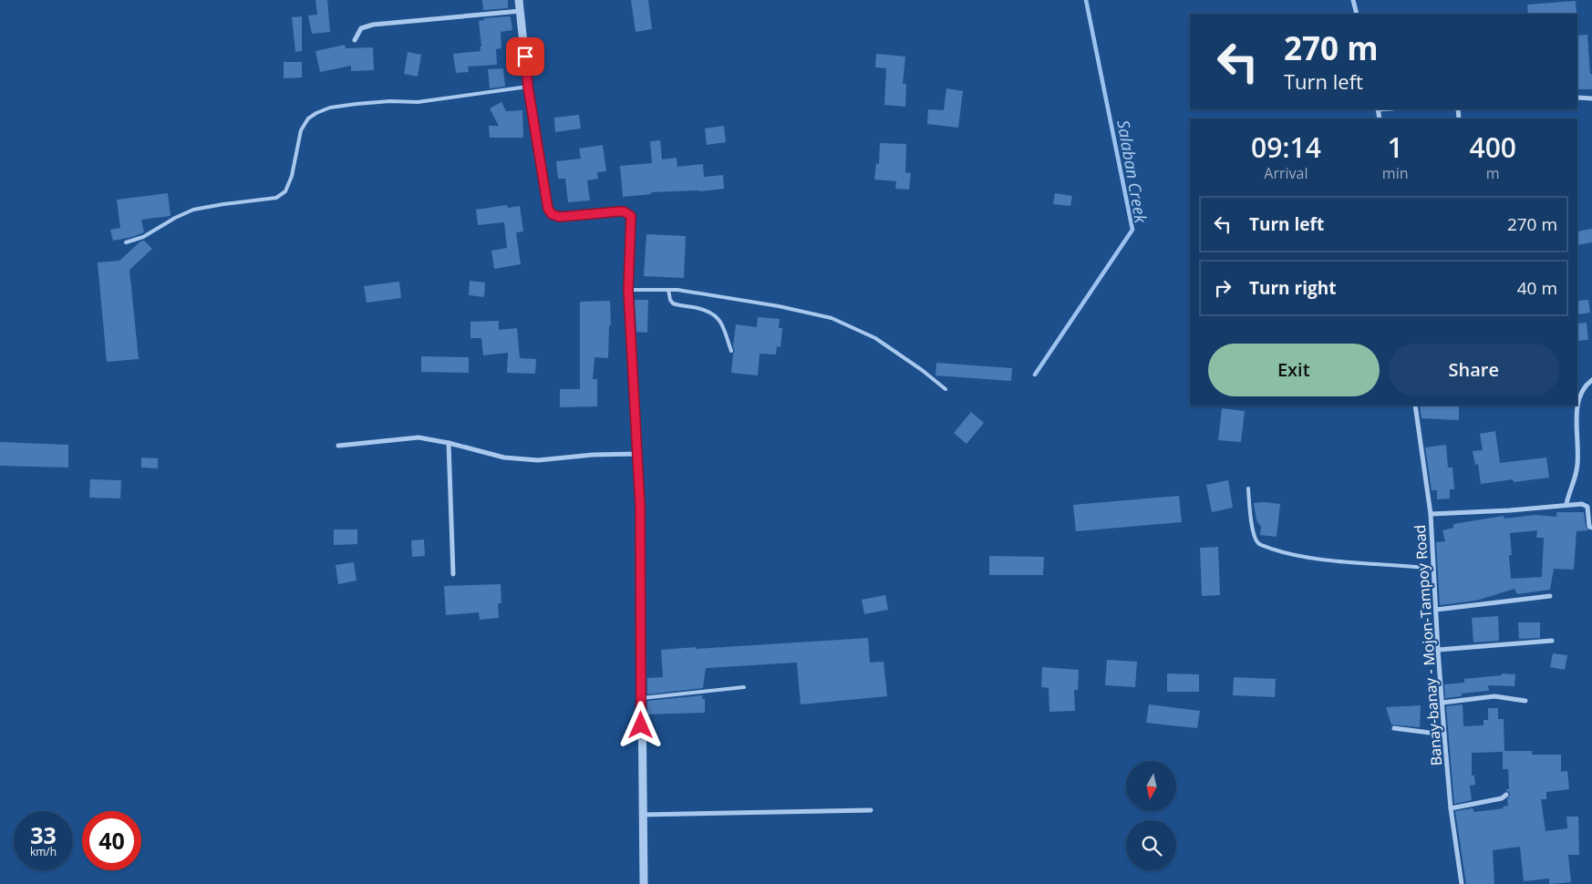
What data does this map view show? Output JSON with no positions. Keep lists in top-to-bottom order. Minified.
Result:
{"streets":{"street":["Banay-banay - Mojon-Tampoy Road"]},"water":["Salaban Creek"],"north":"bottom","page":{"turn":["270 m","Turn left"],"eta":["09:14","Arrival","1","min","400","m"],"list":[{"name":"Turn left","value":"270 m"},{"name":"Turn right","value":"40 m"}],"buttons":["Exit","Share"],"speed":"33 km/h","limit":"40"}}
